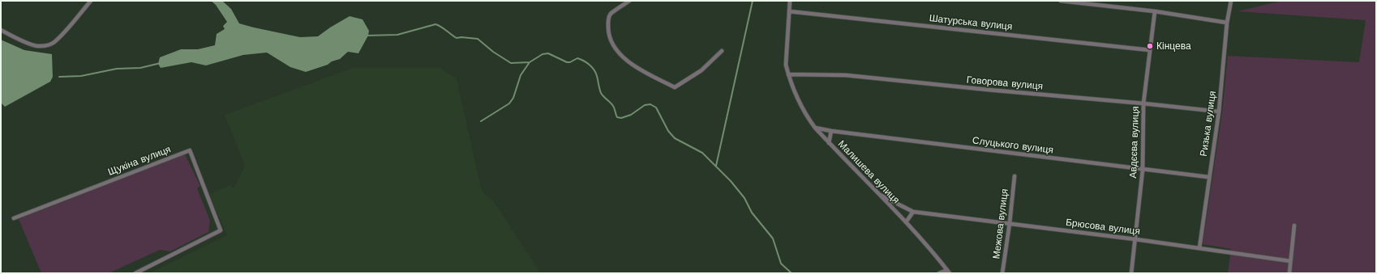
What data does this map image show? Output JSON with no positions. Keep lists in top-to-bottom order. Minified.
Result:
{"streets":{"street":["Шатурська вулиця","Говорова вулиця","Ризька вулиця","Авдєєва вулиця","Слуцького вулиця","Щукіна вулиця","Малишева вулиця","Межова вулиця","Брюсова вулиця"]},"crossings":[["Шатурська вулиця","Авдєєва вулиця"],["Шатурська вулиця","Малишева вулиця"],["Говорова вулиця","Ризька вулиця"],["Говорова вулиця","Авдєєва вулиця"],["Говорова вулиця","Малишева вулиця"],["Ризька вулиця","Слуцького вулиця"],["Ризька вулиця","Брюсова вулиця"],["Авдєєва вулиця","Слуцького вулиця"],["Авдєєва вулиця","Брюсова вулиця"],["Слуцького вулиця","Малишева вулиця"],["Малишева вулиця","Брюсова вулиця"],["Межова вулиця","Брюсова вулиця"]],"places":["Кінцева"]}
